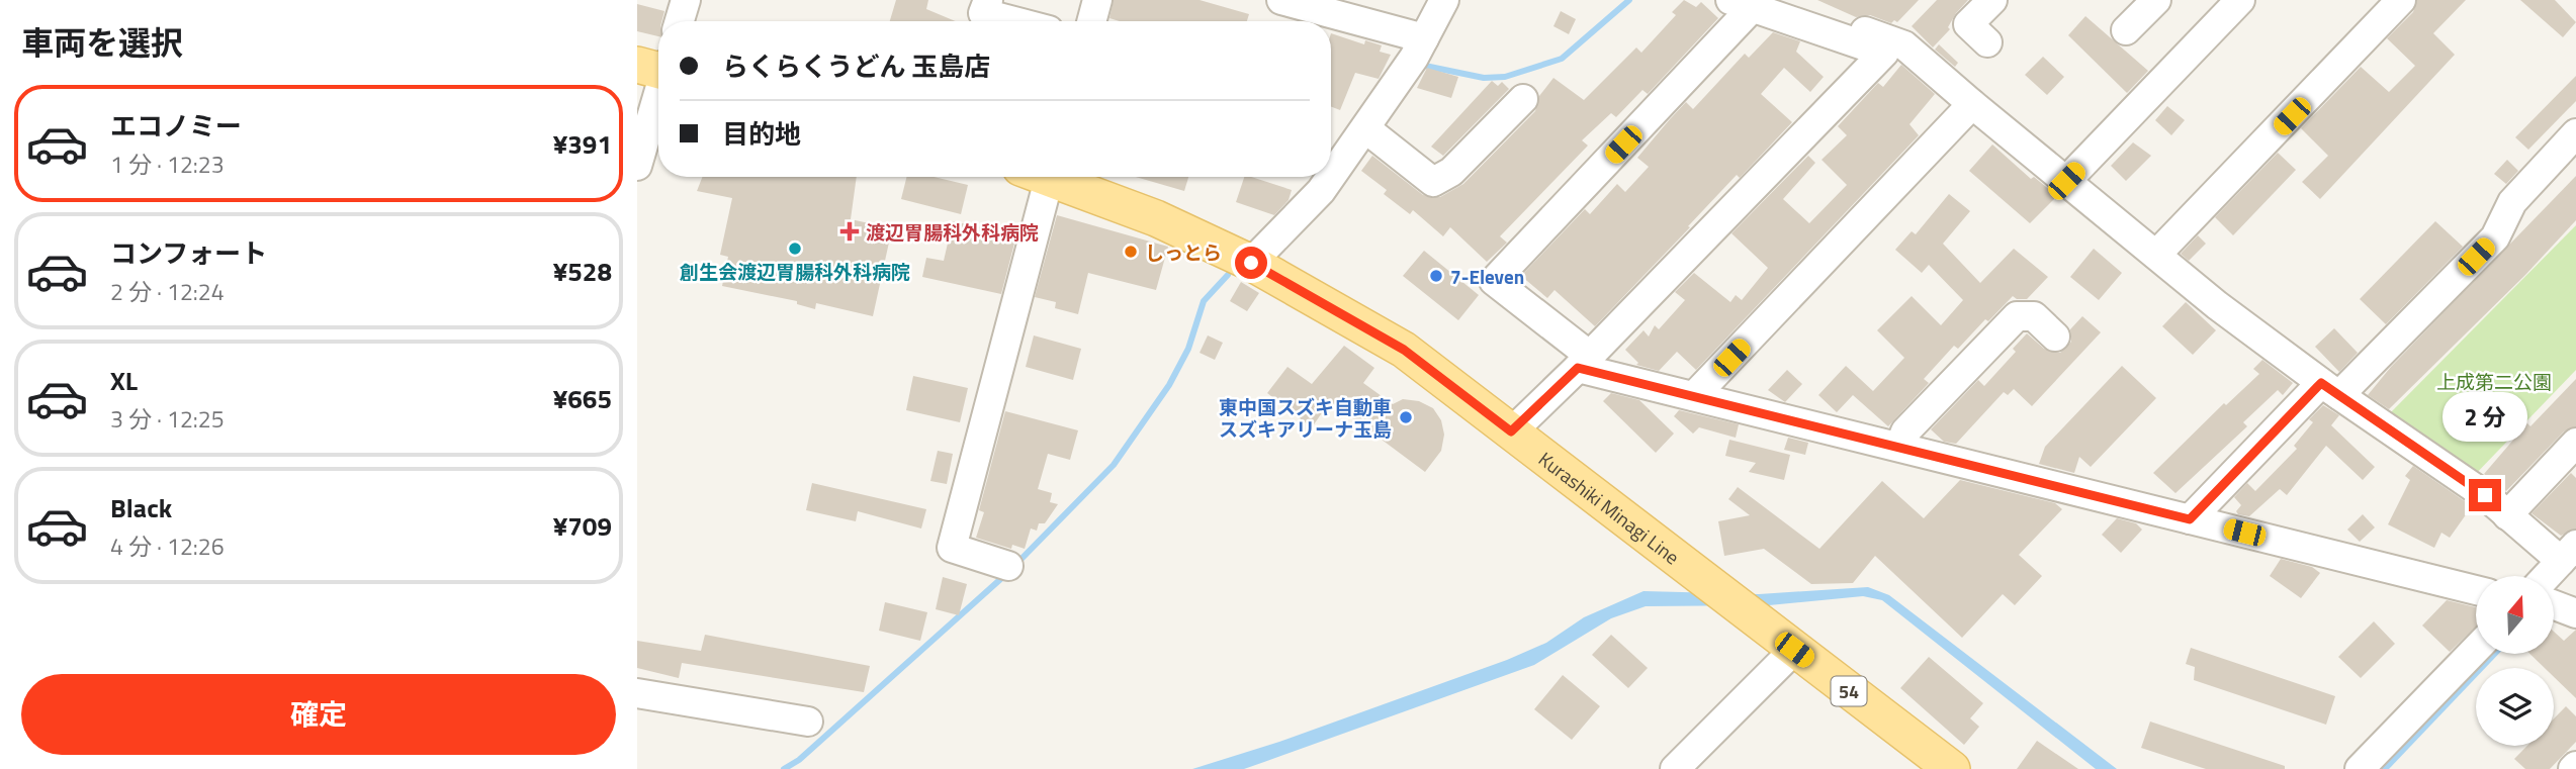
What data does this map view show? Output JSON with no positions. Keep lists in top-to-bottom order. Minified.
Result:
{"streets":{"main road":["Kurashiki Minagi Line","54"]},"parks":["上成第二公園"],"places":{"health":["渡辺胃腸科外科病院"],"other":["創生会渡辺胃腸科外科病院","しっとら","7-Eleven","東中国スズキ自動車 スズキアリーナ玉島"]},"north":"top","page":{"heading":"車両を選択","banner":["らくらくうどん 玉島店","目的地"],"list":[{"name":"エコノミー","note":"1 分 · 12:23","value":"¥391"},{"name":"コンフォート","note":"2 分 · 12:24","value":"¥528"},{"name":"XL","note":"3 分 · 12:25","value":"¥665"},{"name":"Black","note":"4 分 · 12:26","value":"¥709"}],"bubble":"2 分","buttons":"確定"}}
